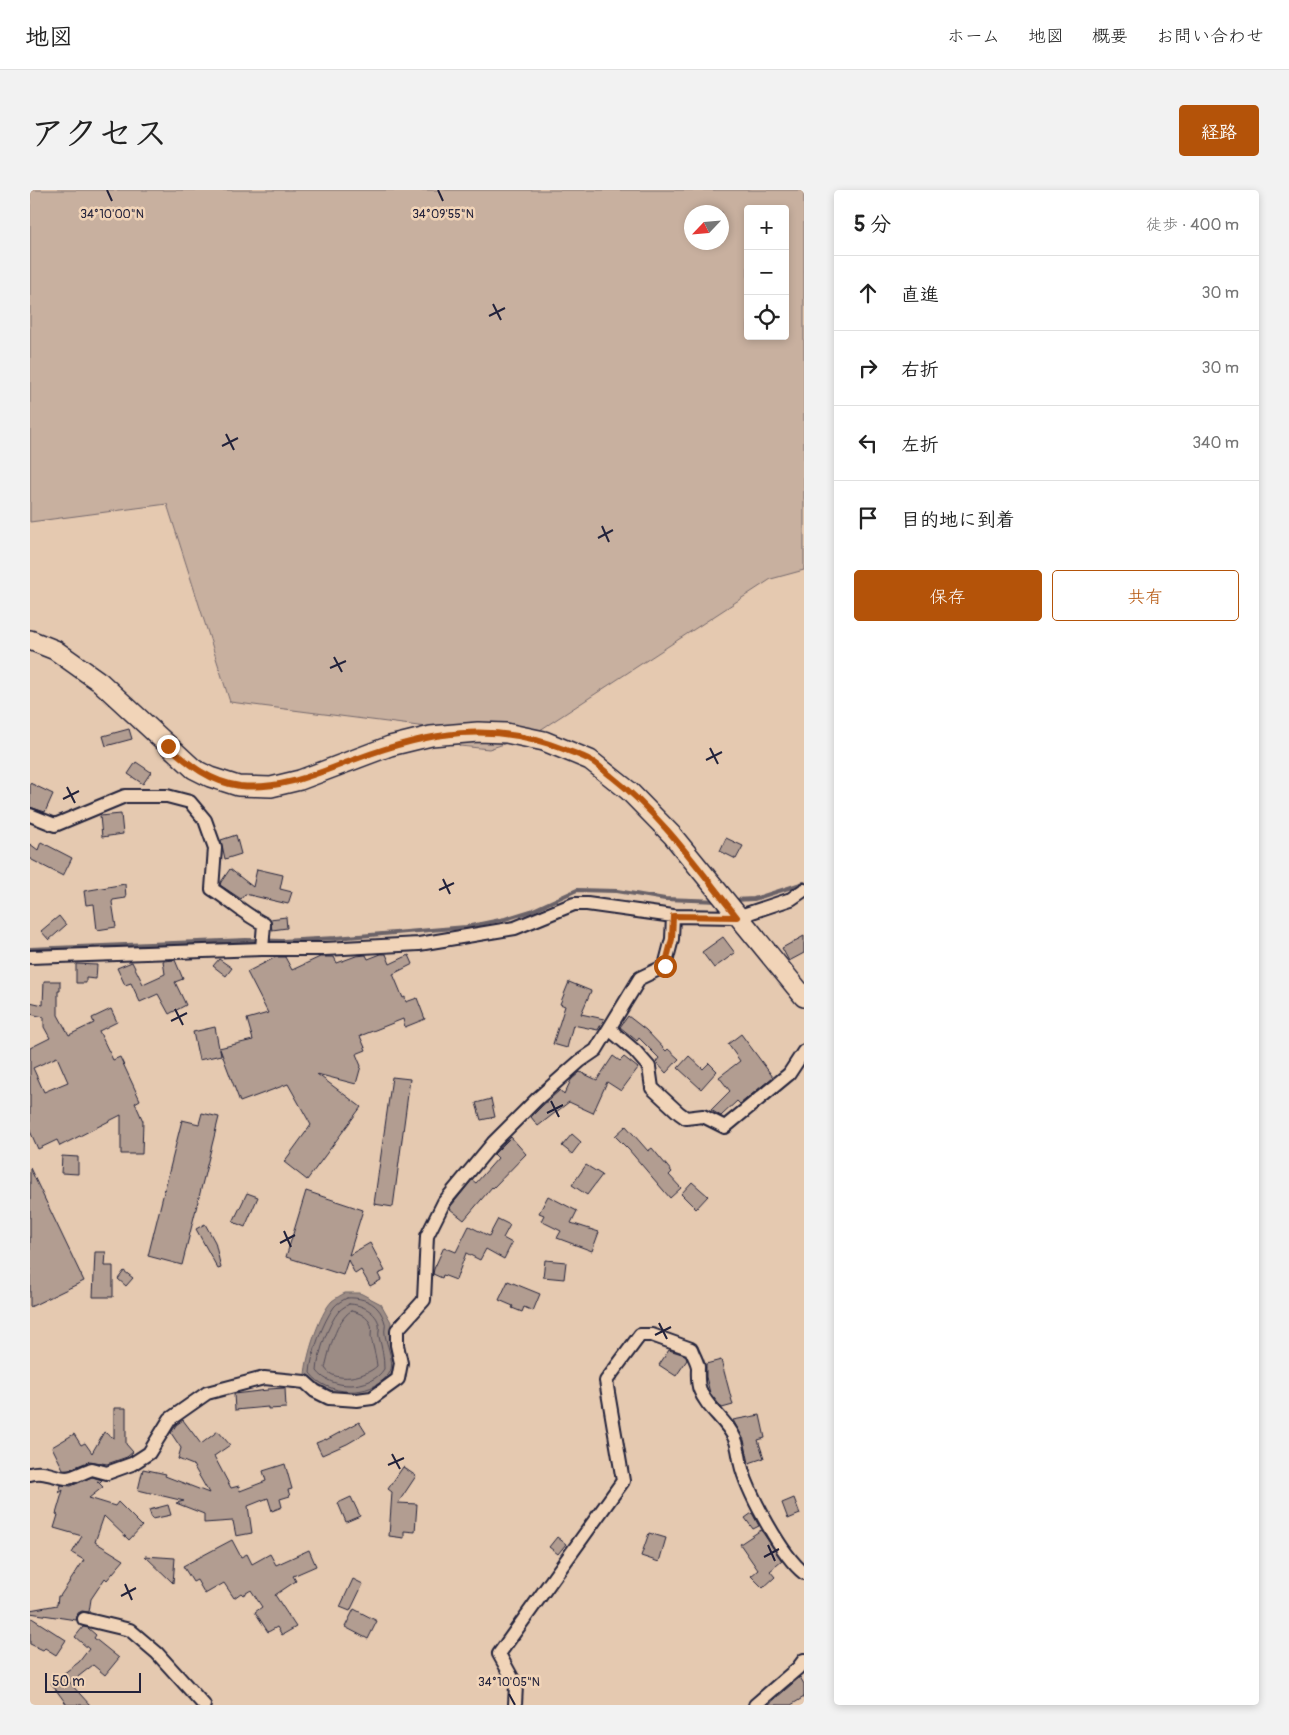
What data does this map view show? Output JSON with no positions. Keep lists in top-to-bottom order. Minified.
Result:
{"scale_bar":"50 m","north":"bottom left","page":{"header":"地図","nav":["ホーム","地図","概要","お問い合わせ"],"title":"アクセス","buttons":["経路",["保存","共有"]],"heading":["5 分","徒歩 · 400 m"],"map_buttons":["+","−"],"list":[["直進","30 m"],["右折","30 m"],["左折","340 m"],"目的地に到着"],"scale":"50 m"},"coordinates":["34°09'55\"N","34°10'00\"N","34°10'05\"N"]}
